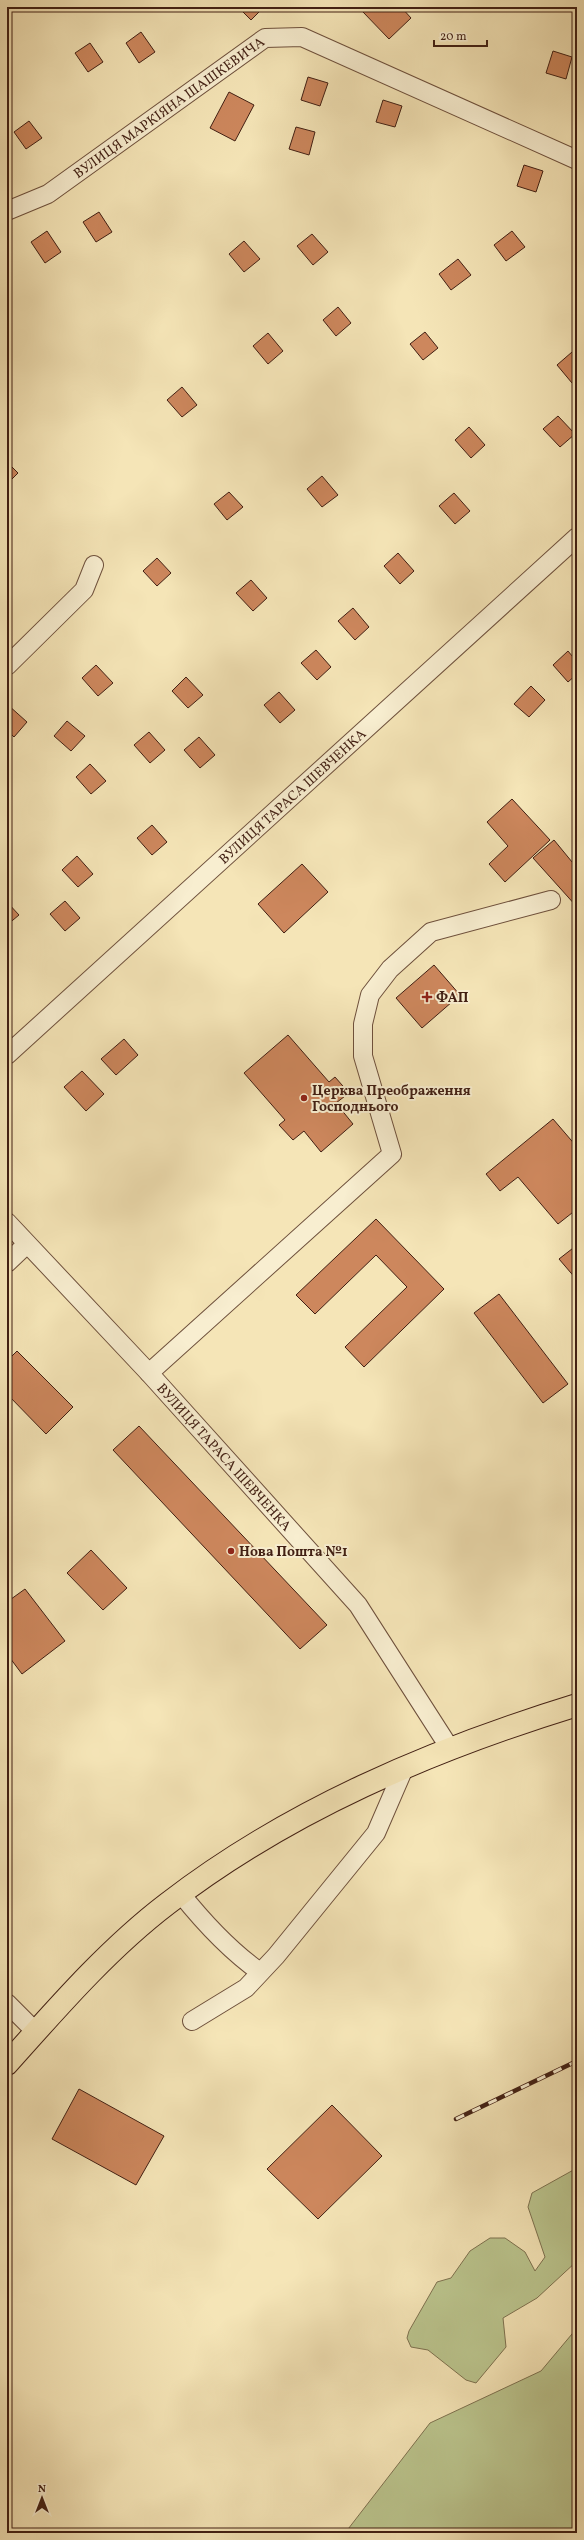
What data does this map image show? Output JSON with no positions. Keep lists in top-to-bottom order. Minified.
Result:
{"streets":{"street":["ВУЛИЦЯ МАРКІЯНА ШАШКЕВИЧА","ВУЛИЦЯ ТАРАСА ШЕВЧЕНКА"]},"places":{"health":["ФАП"],"other":["Церква Преображення Господнього","Нова Пошта №1"]},"scale_bar":"20 m","north":"top"}
